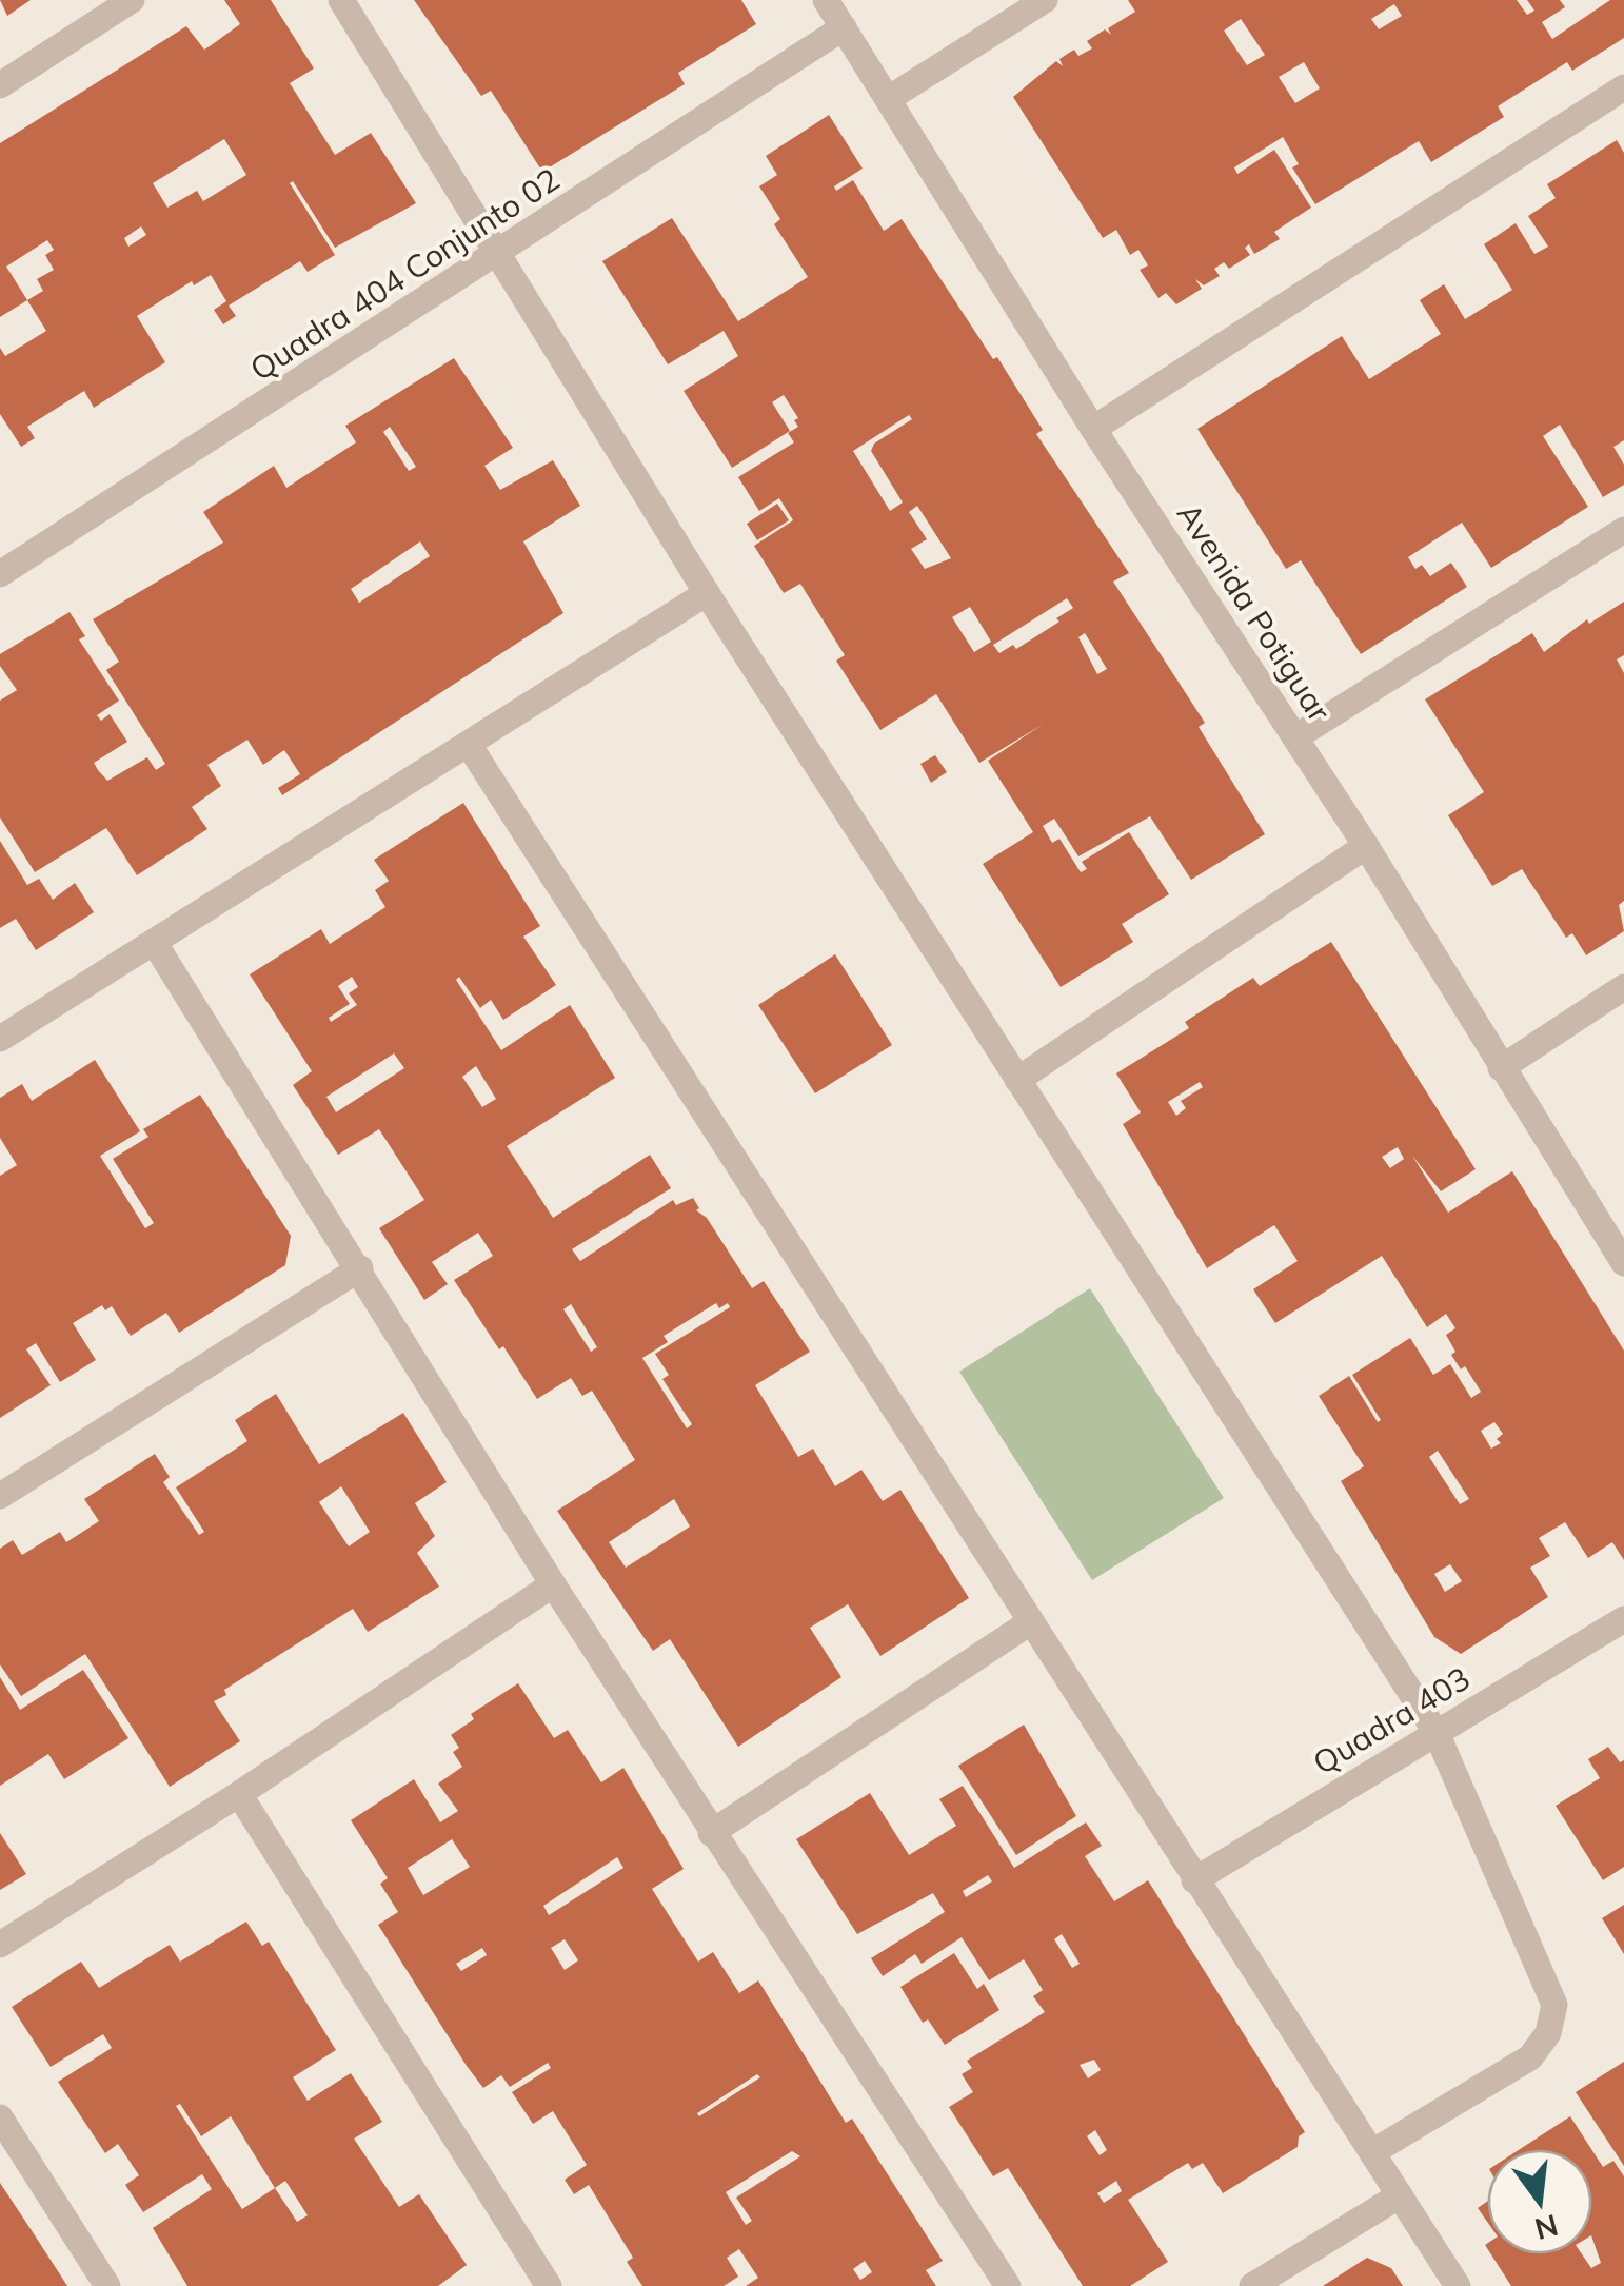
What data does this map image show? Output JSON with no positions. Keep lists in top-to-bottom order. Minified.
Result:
{"streets":{"street":["Quadra 404 Conjunto 02","Avenida Potiguar","Quadra 403"]},"crossings":[["Quadra 404 Conjunto 02","Avenida Potiguar"]],"north":"bottom"}
